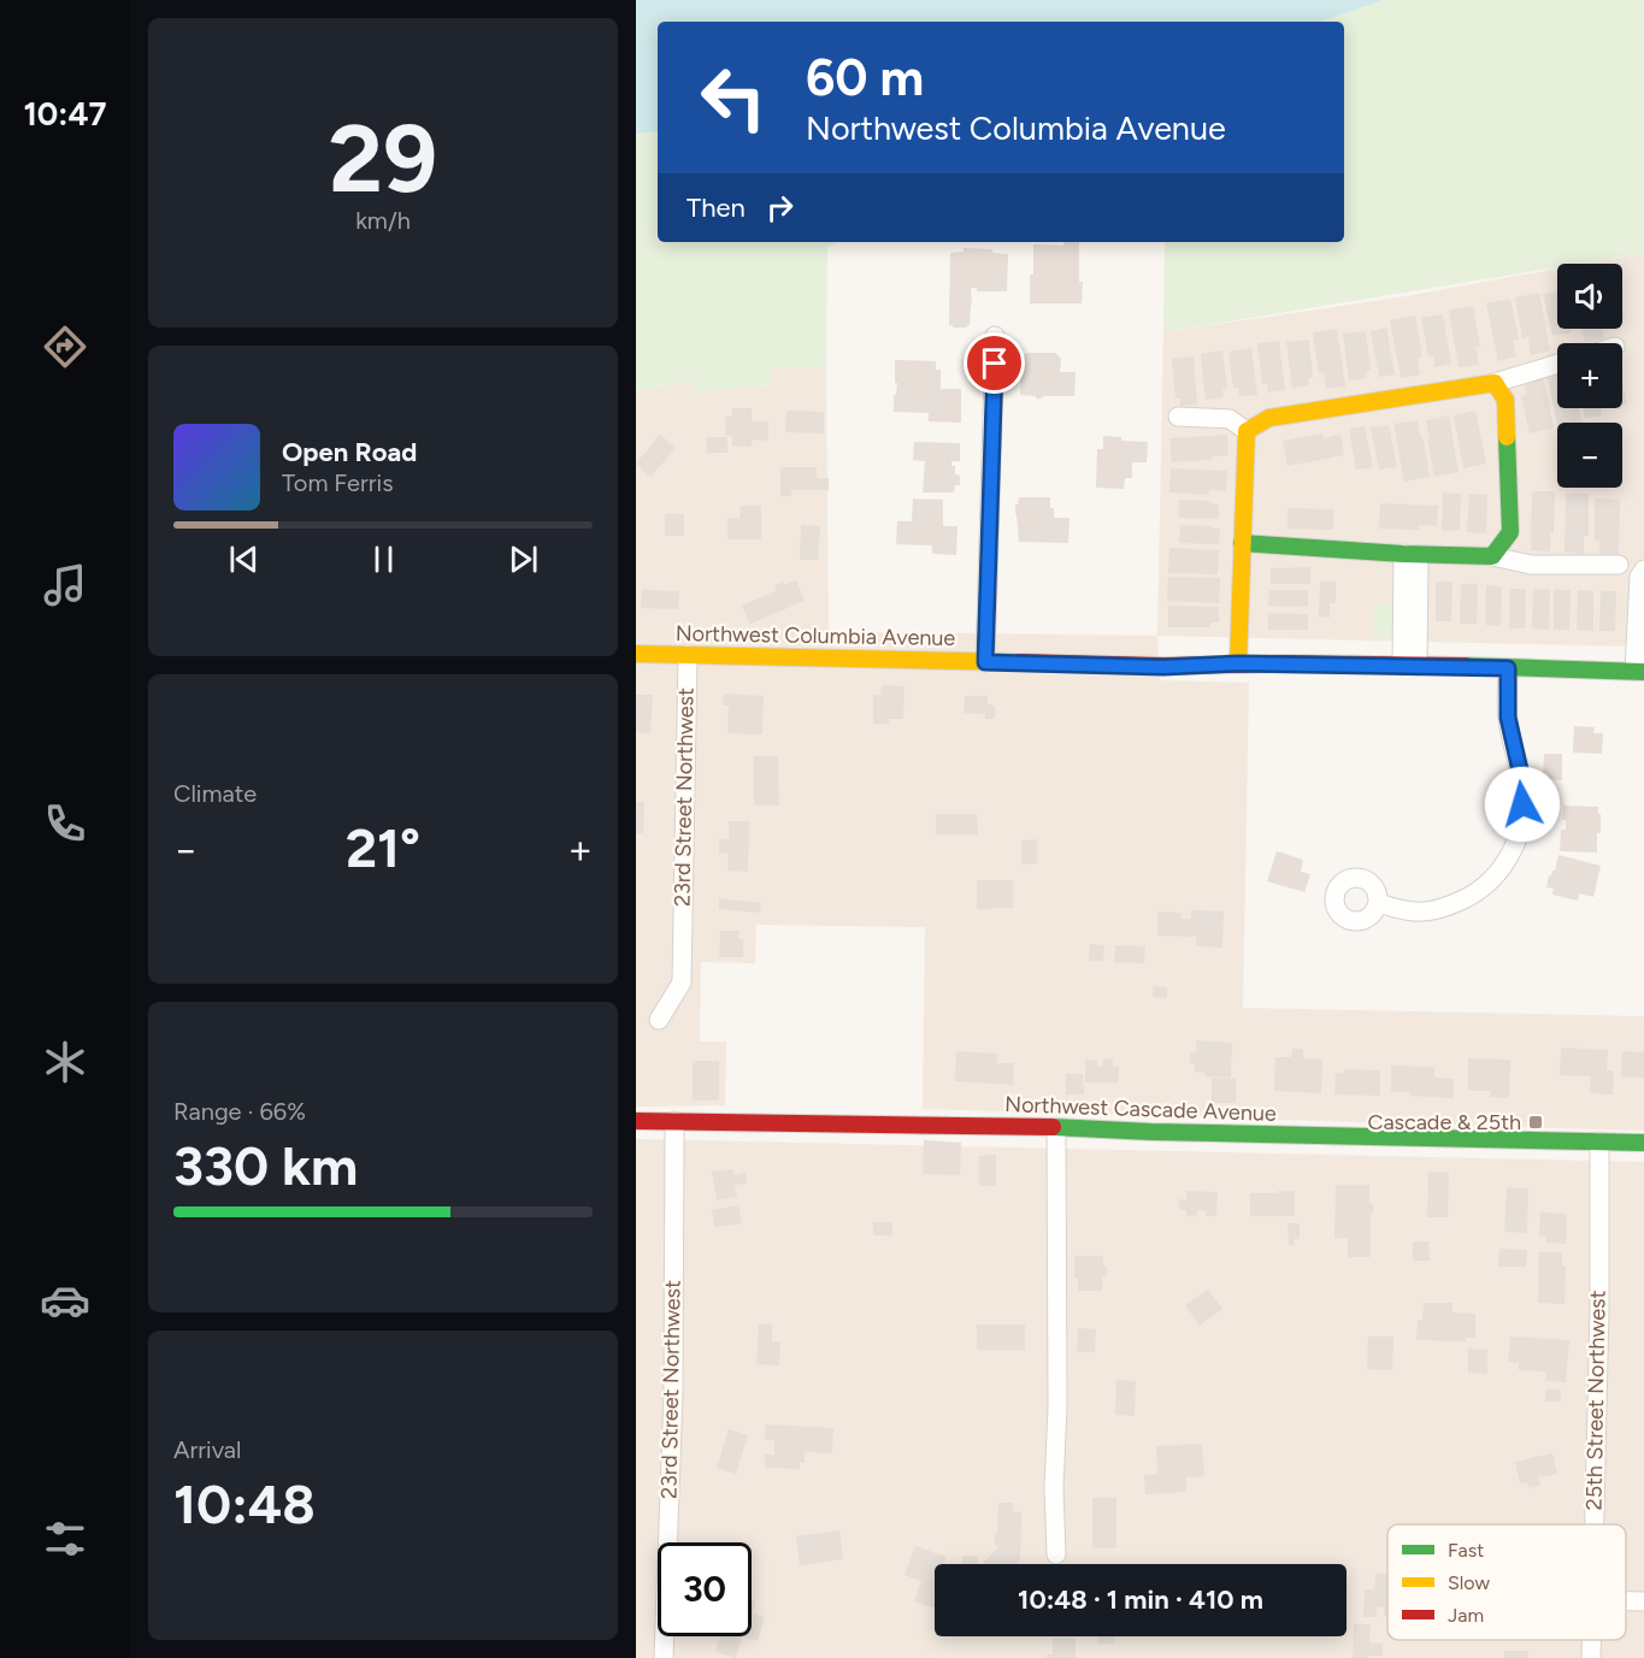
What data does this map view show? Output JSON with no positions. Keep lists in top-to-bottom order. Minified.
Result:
{"streets":{"street":["Northwest Columbia Avenue","23rd Street Northwest","Northwest Cascade Avenue","25th Street Northwest"]},"crossings":[["Northwest Columbia Avenue","23rd Street Northwest"],["23rd Street Northwest","Northwest Cascade Avenue"],["Northwest Cascade Avenue","25th Street Northwest"]],"places":{"transit":["Cascade & 25th"]},"legend":["Fast","Slow","Jam"],"page":{"tabs":"10:47","tile":[["29","km/h"],"Climate",["Range · 66%","330 km"],["Arrival","10:48"]],"turn":["60 m","Northwest Columbia Avenue"],"then":"Then","map_buttons":["+","−"],"song":["Open Road","Tom Ferris"],"heat":["−","21°","+"],"limit":"30","trip":"10:48 · 1 min · 410 m"}}
